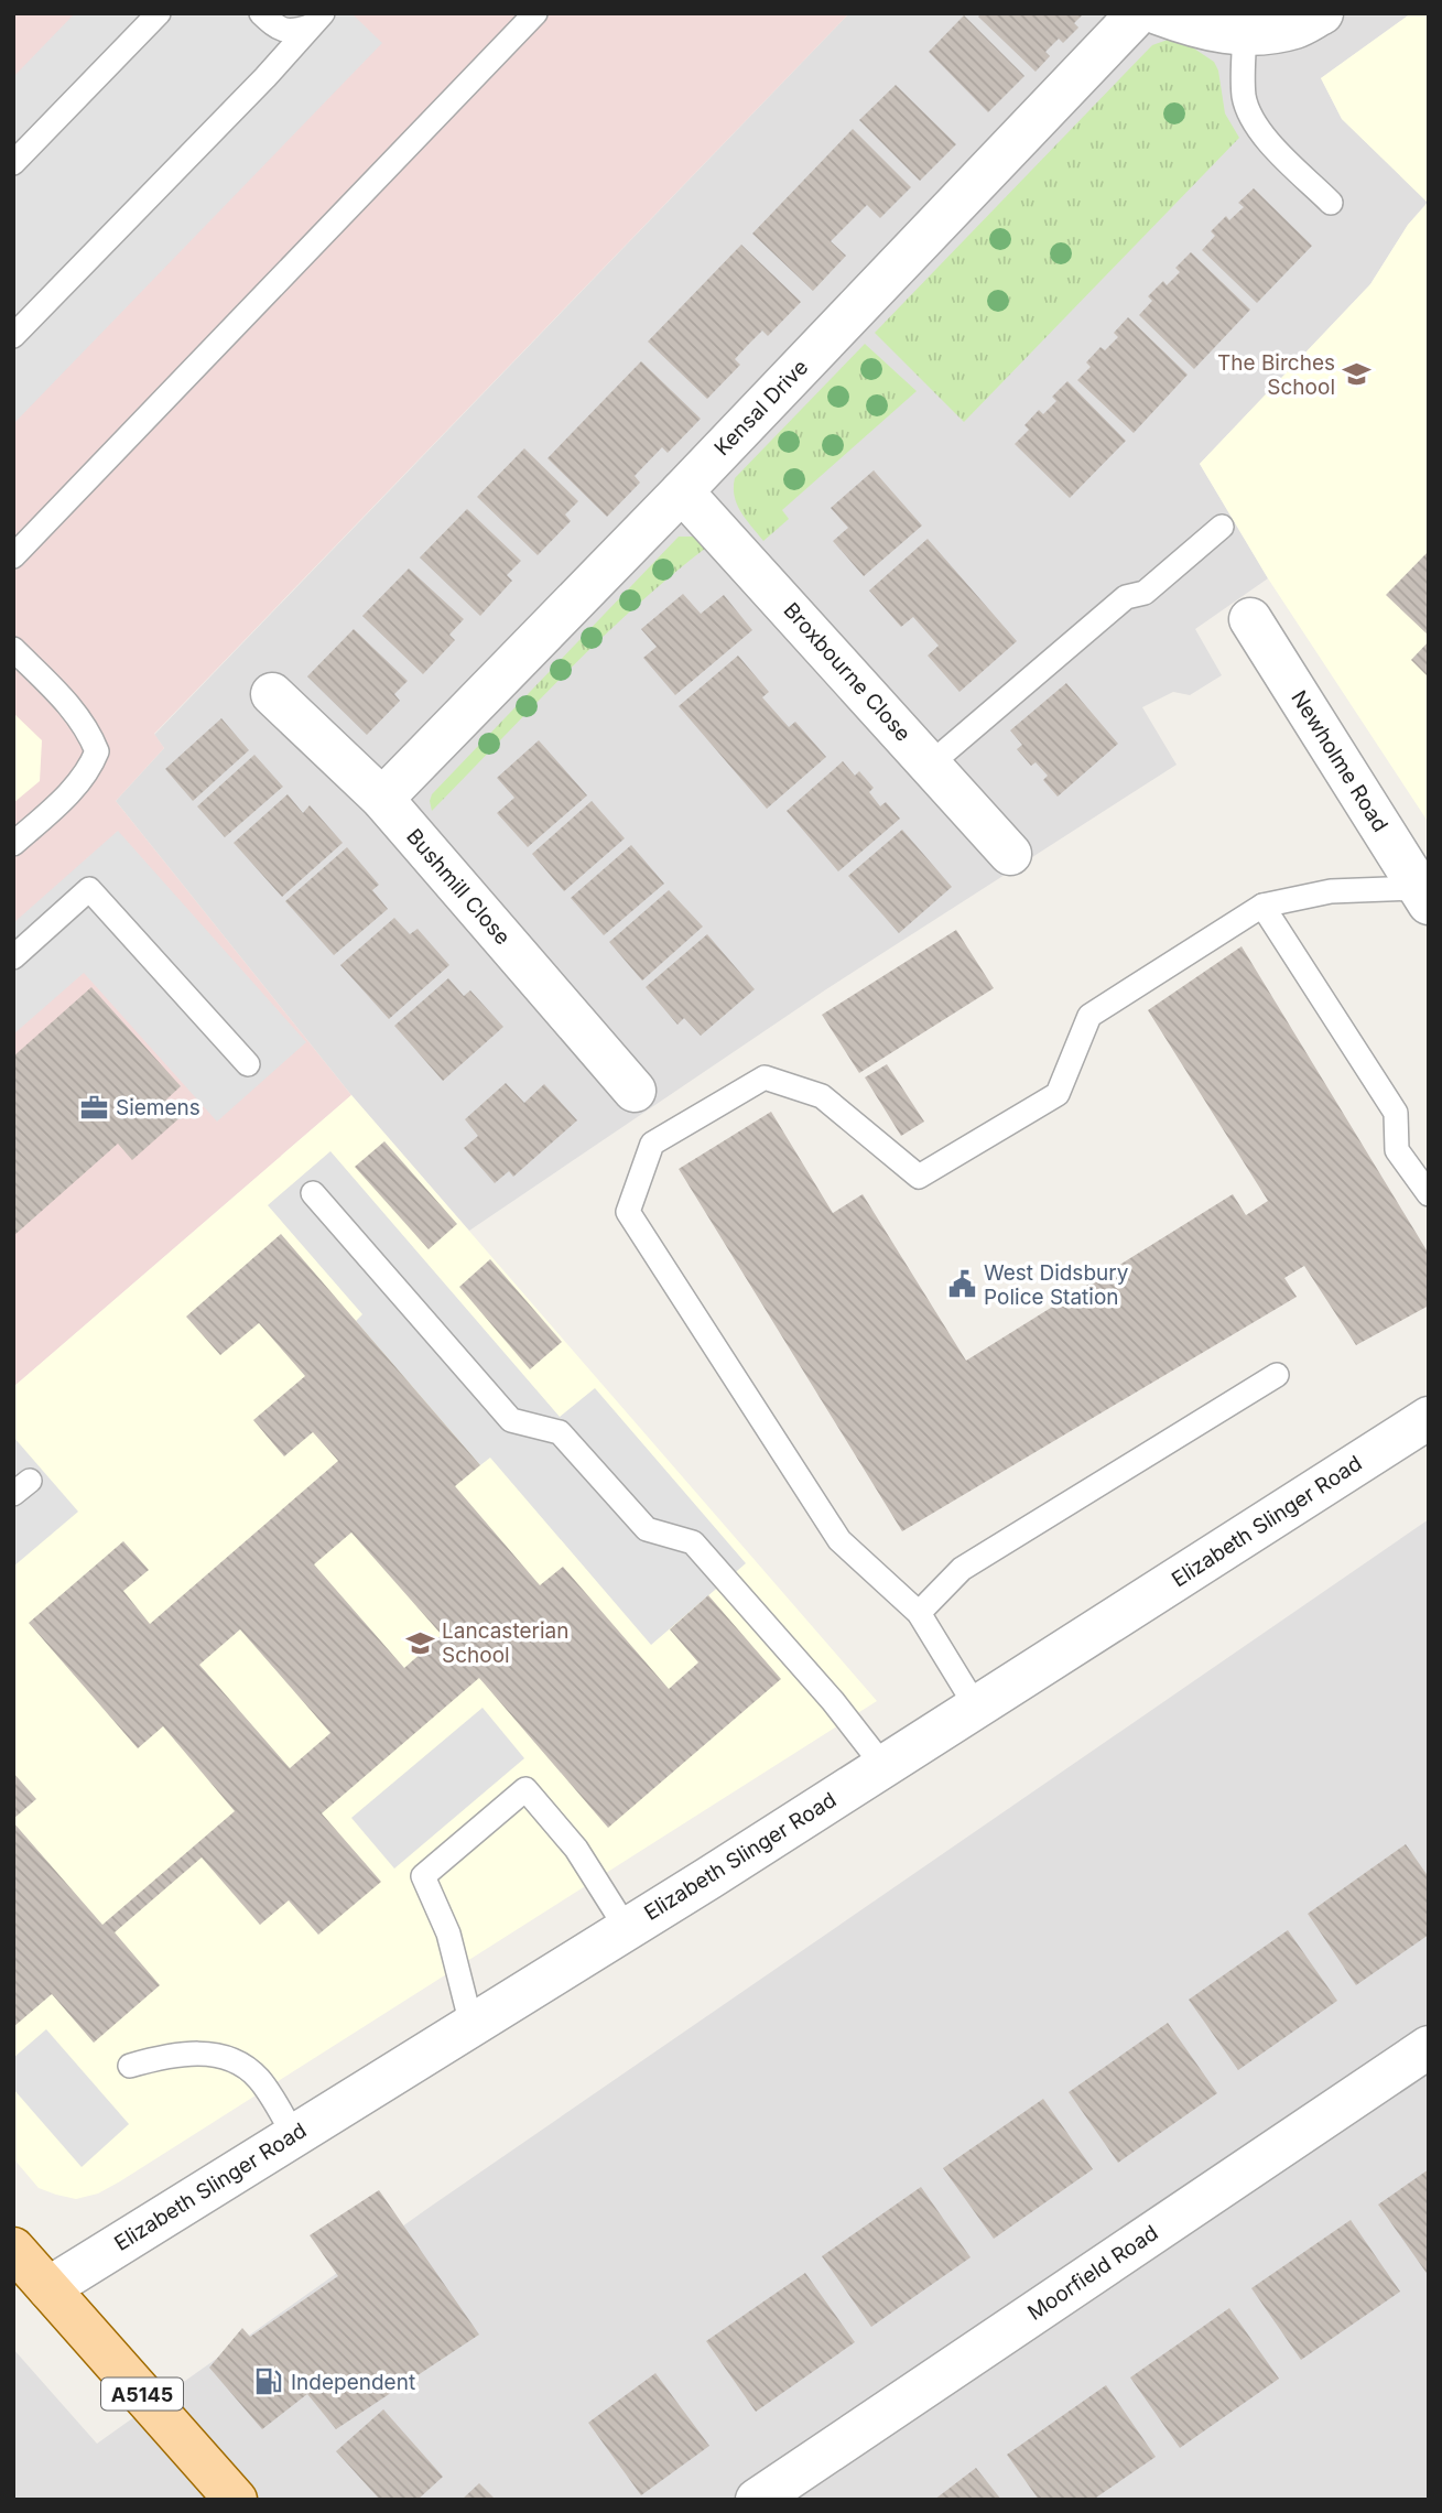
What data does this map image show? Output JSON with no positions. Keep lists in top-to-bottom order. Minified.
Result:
{"streets":{"main road":["A5145"],"street":["Kensal Drive","Broxbourne Close","Newholme Road","Bushmill Close","Elizabeth Slinger Road","Moorfield Road"]},"crossings":[["Kensal Drive","Broxbourne Close"],["Kensal Drive","Bushmill Close"],["Elizabeth Slinger Road","A5145"]],"places":{"school or university":["The Birches School","Lancasterian School"],"office":["Siemens"],"public building":["West Didsbury Police Station"],"fuel station":["Independent"]}}
